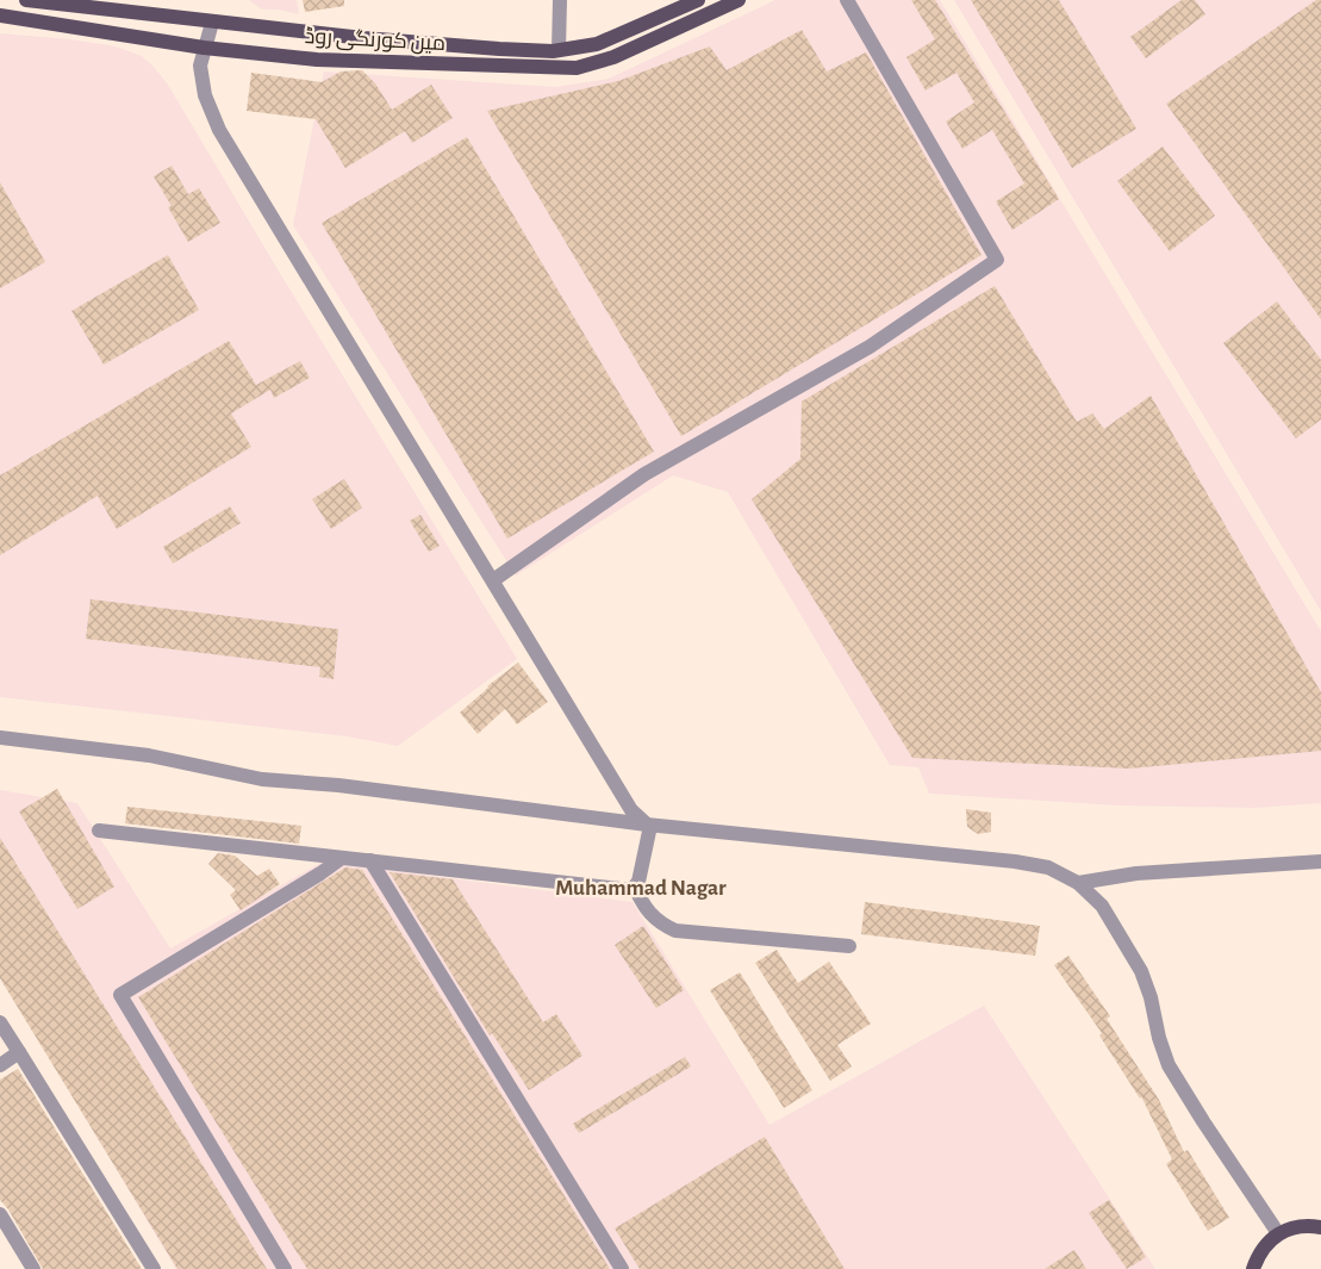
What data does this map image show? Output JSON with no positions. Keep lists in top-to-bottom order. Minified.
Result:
{"streets":{"main road":["مین کورنگی روڈ"]},"districts":["Muhammad Nagar"]}
